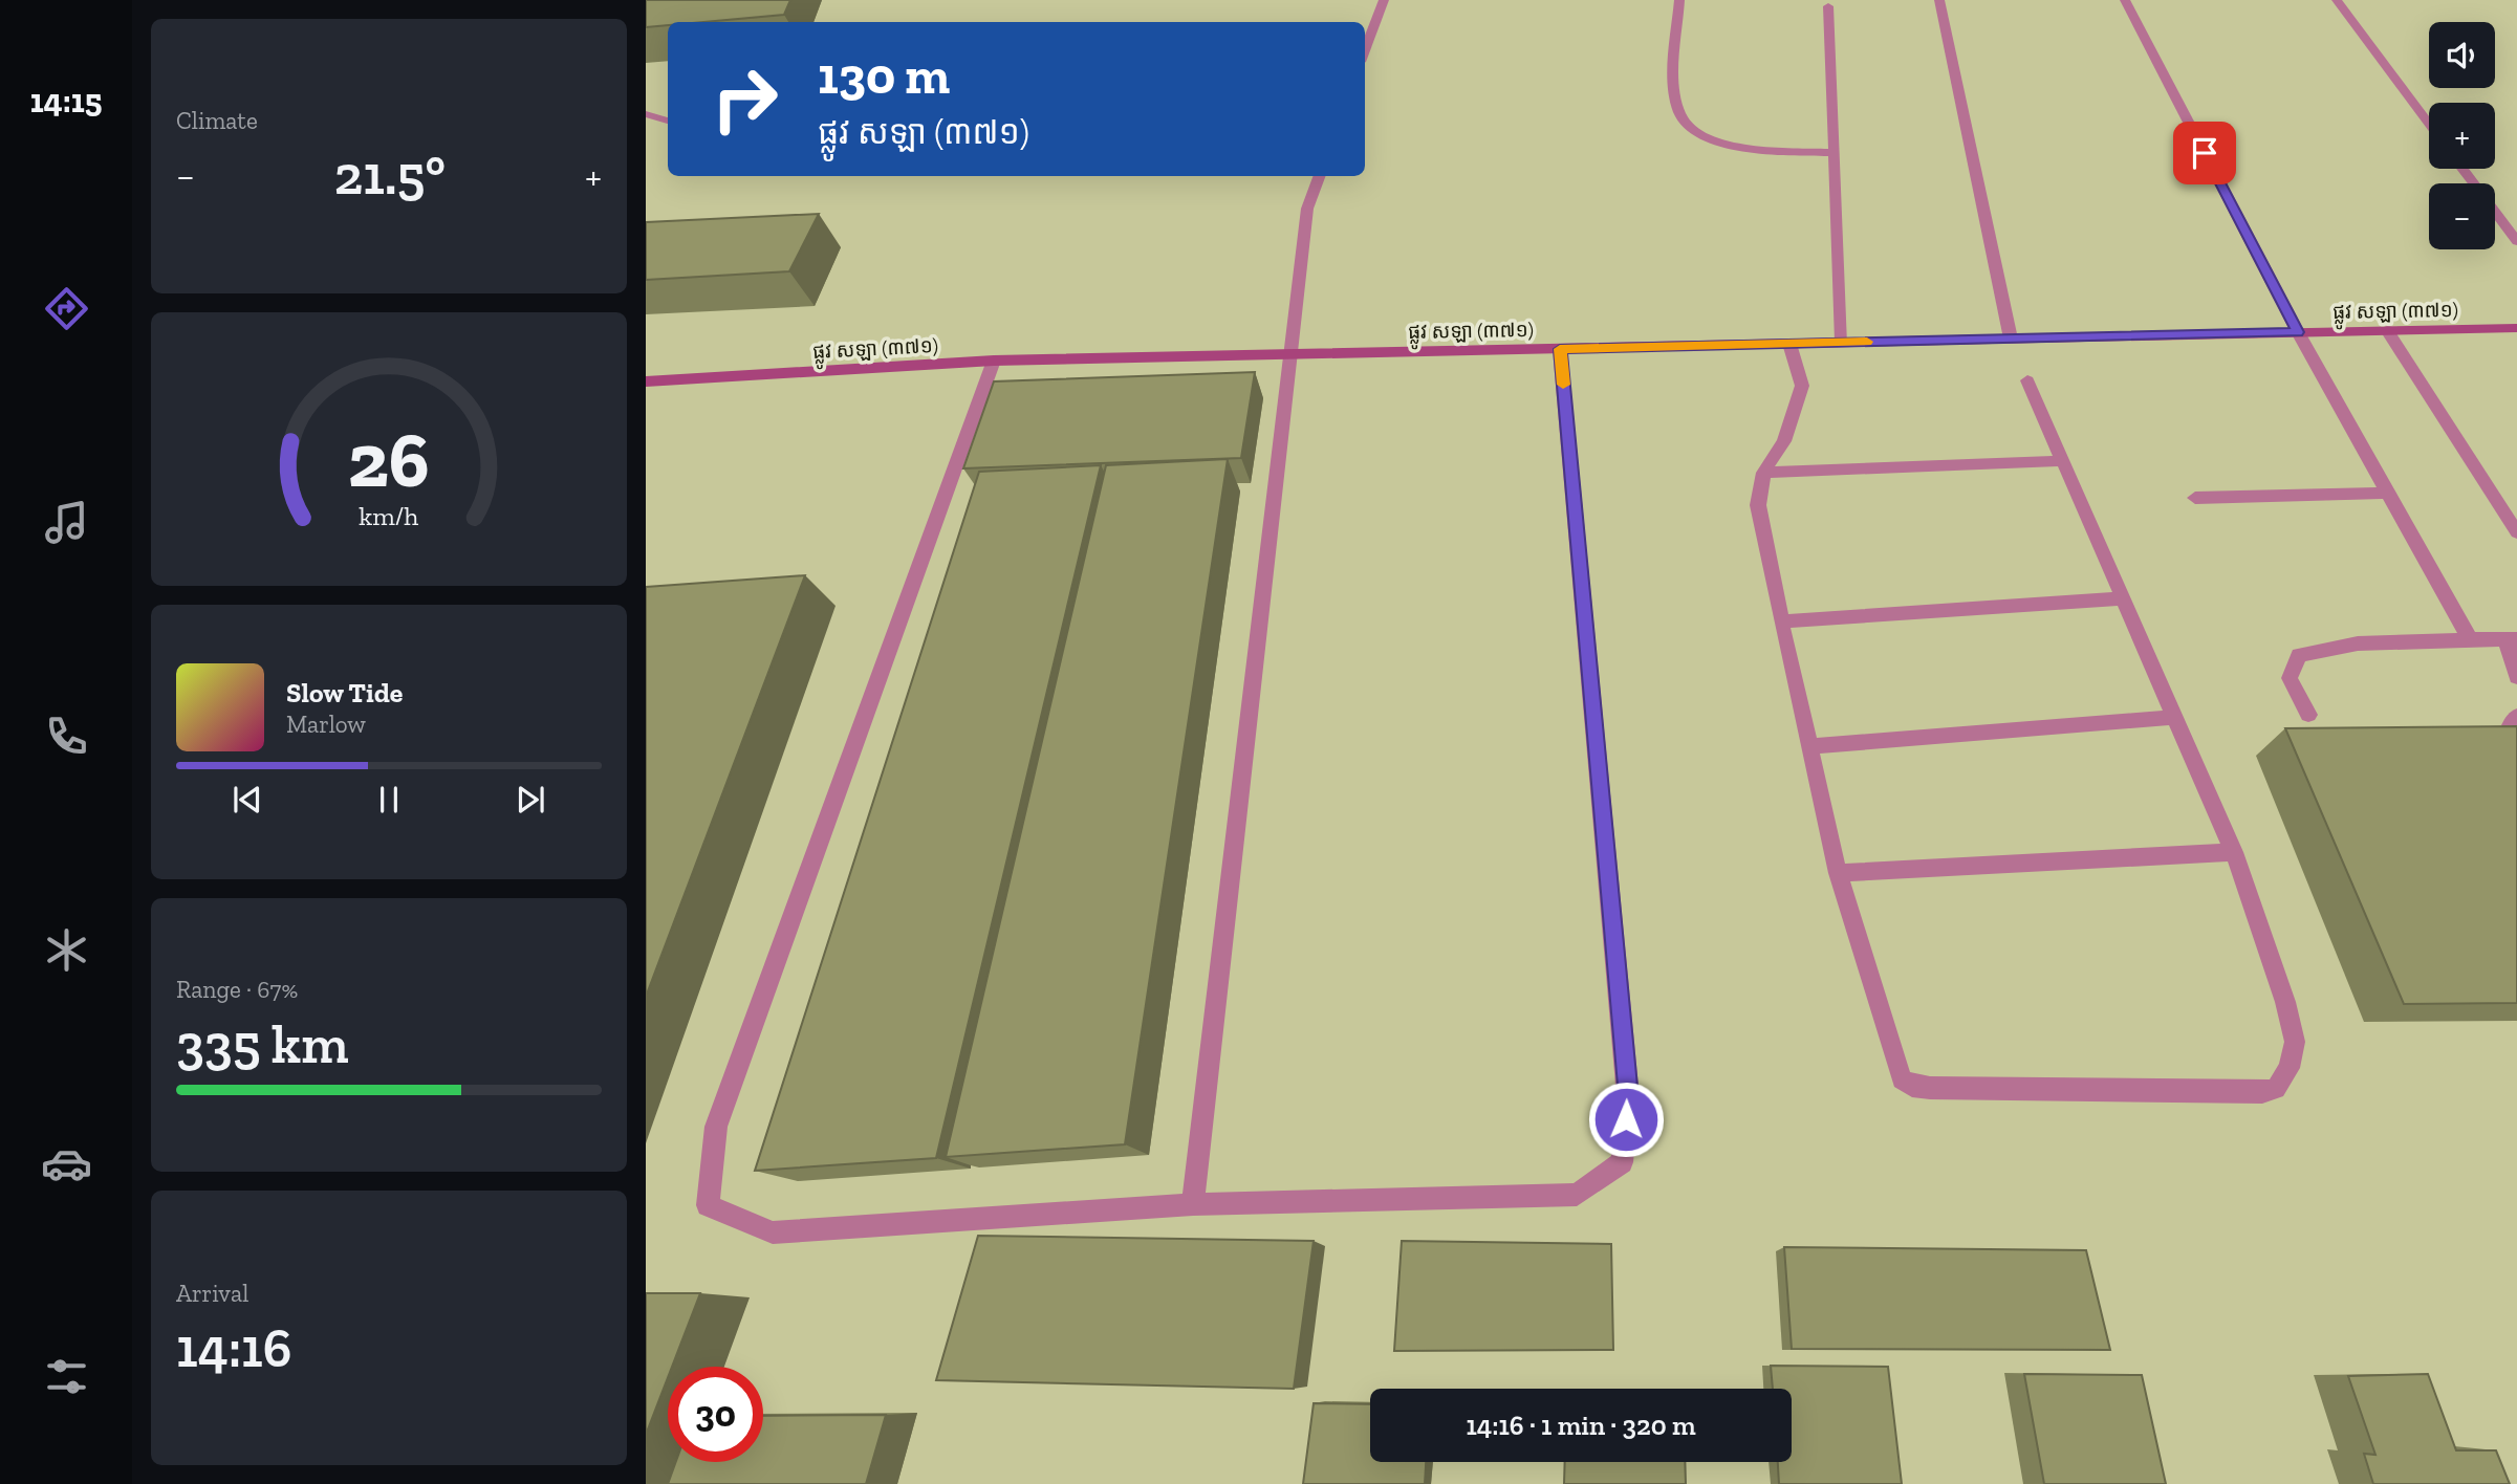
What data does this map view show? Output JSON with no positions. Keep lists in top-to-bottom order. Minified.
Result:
{"streets":{"street":["ផ្លូវ សឡា (៣៧១)"]},"page":{"tabs":"14:15","tile":["Climate",["Range · 67%","335 km"],["Arrival","14:16"]],"map_buttons":["+","−"],"turn":["130 m","ផ្លូវ សឡា (៣៧១)"],"heat":["−","21.5°","+"],"song":["Slow Tide","Marlow"],"limit":"30","trip":"14:16 · 1 min · 320 m","gauge":["26","km/h"]}}
